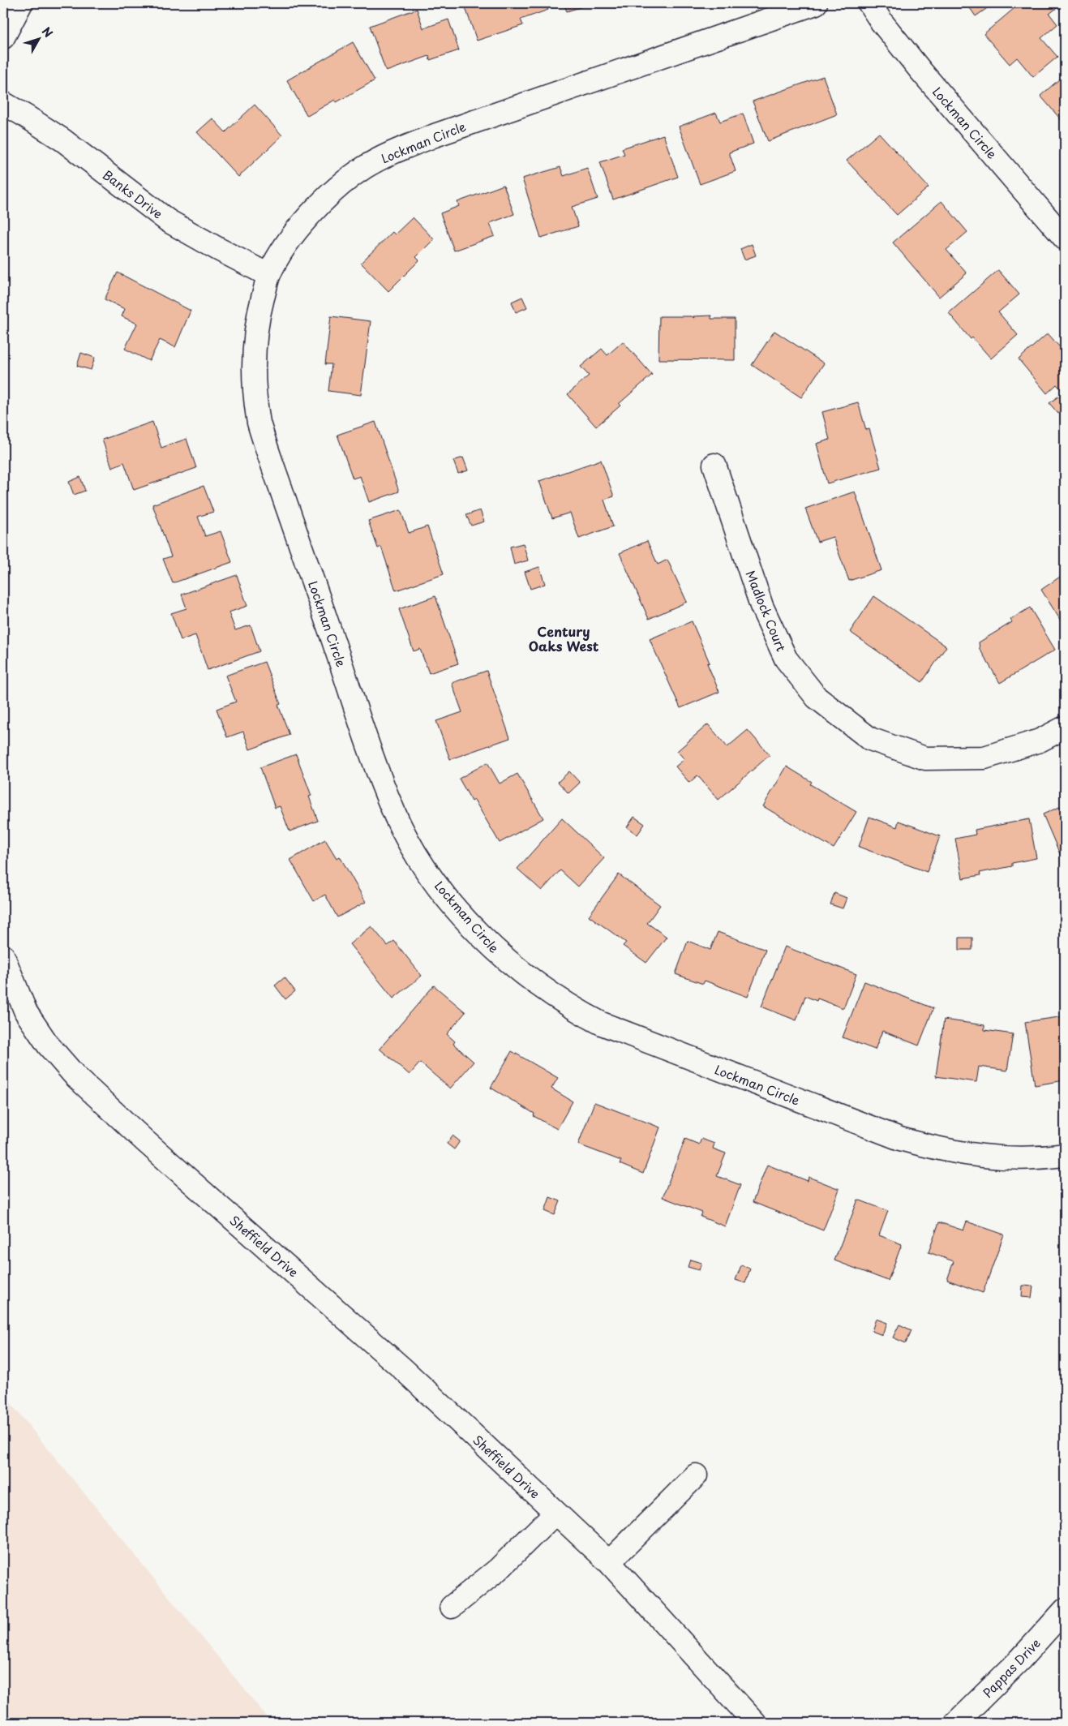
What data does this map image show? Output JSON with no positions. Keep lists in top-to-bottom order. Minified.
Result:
{"streets":{"street":["Lockman Circle","Banks Drive","Madlock Court","Sheffield Drive","Pappas Drive"]},"crossings":[["Lockman Circle","Banks Drive"]],"districts":["Century Oaks West"],"north":"top right"}
